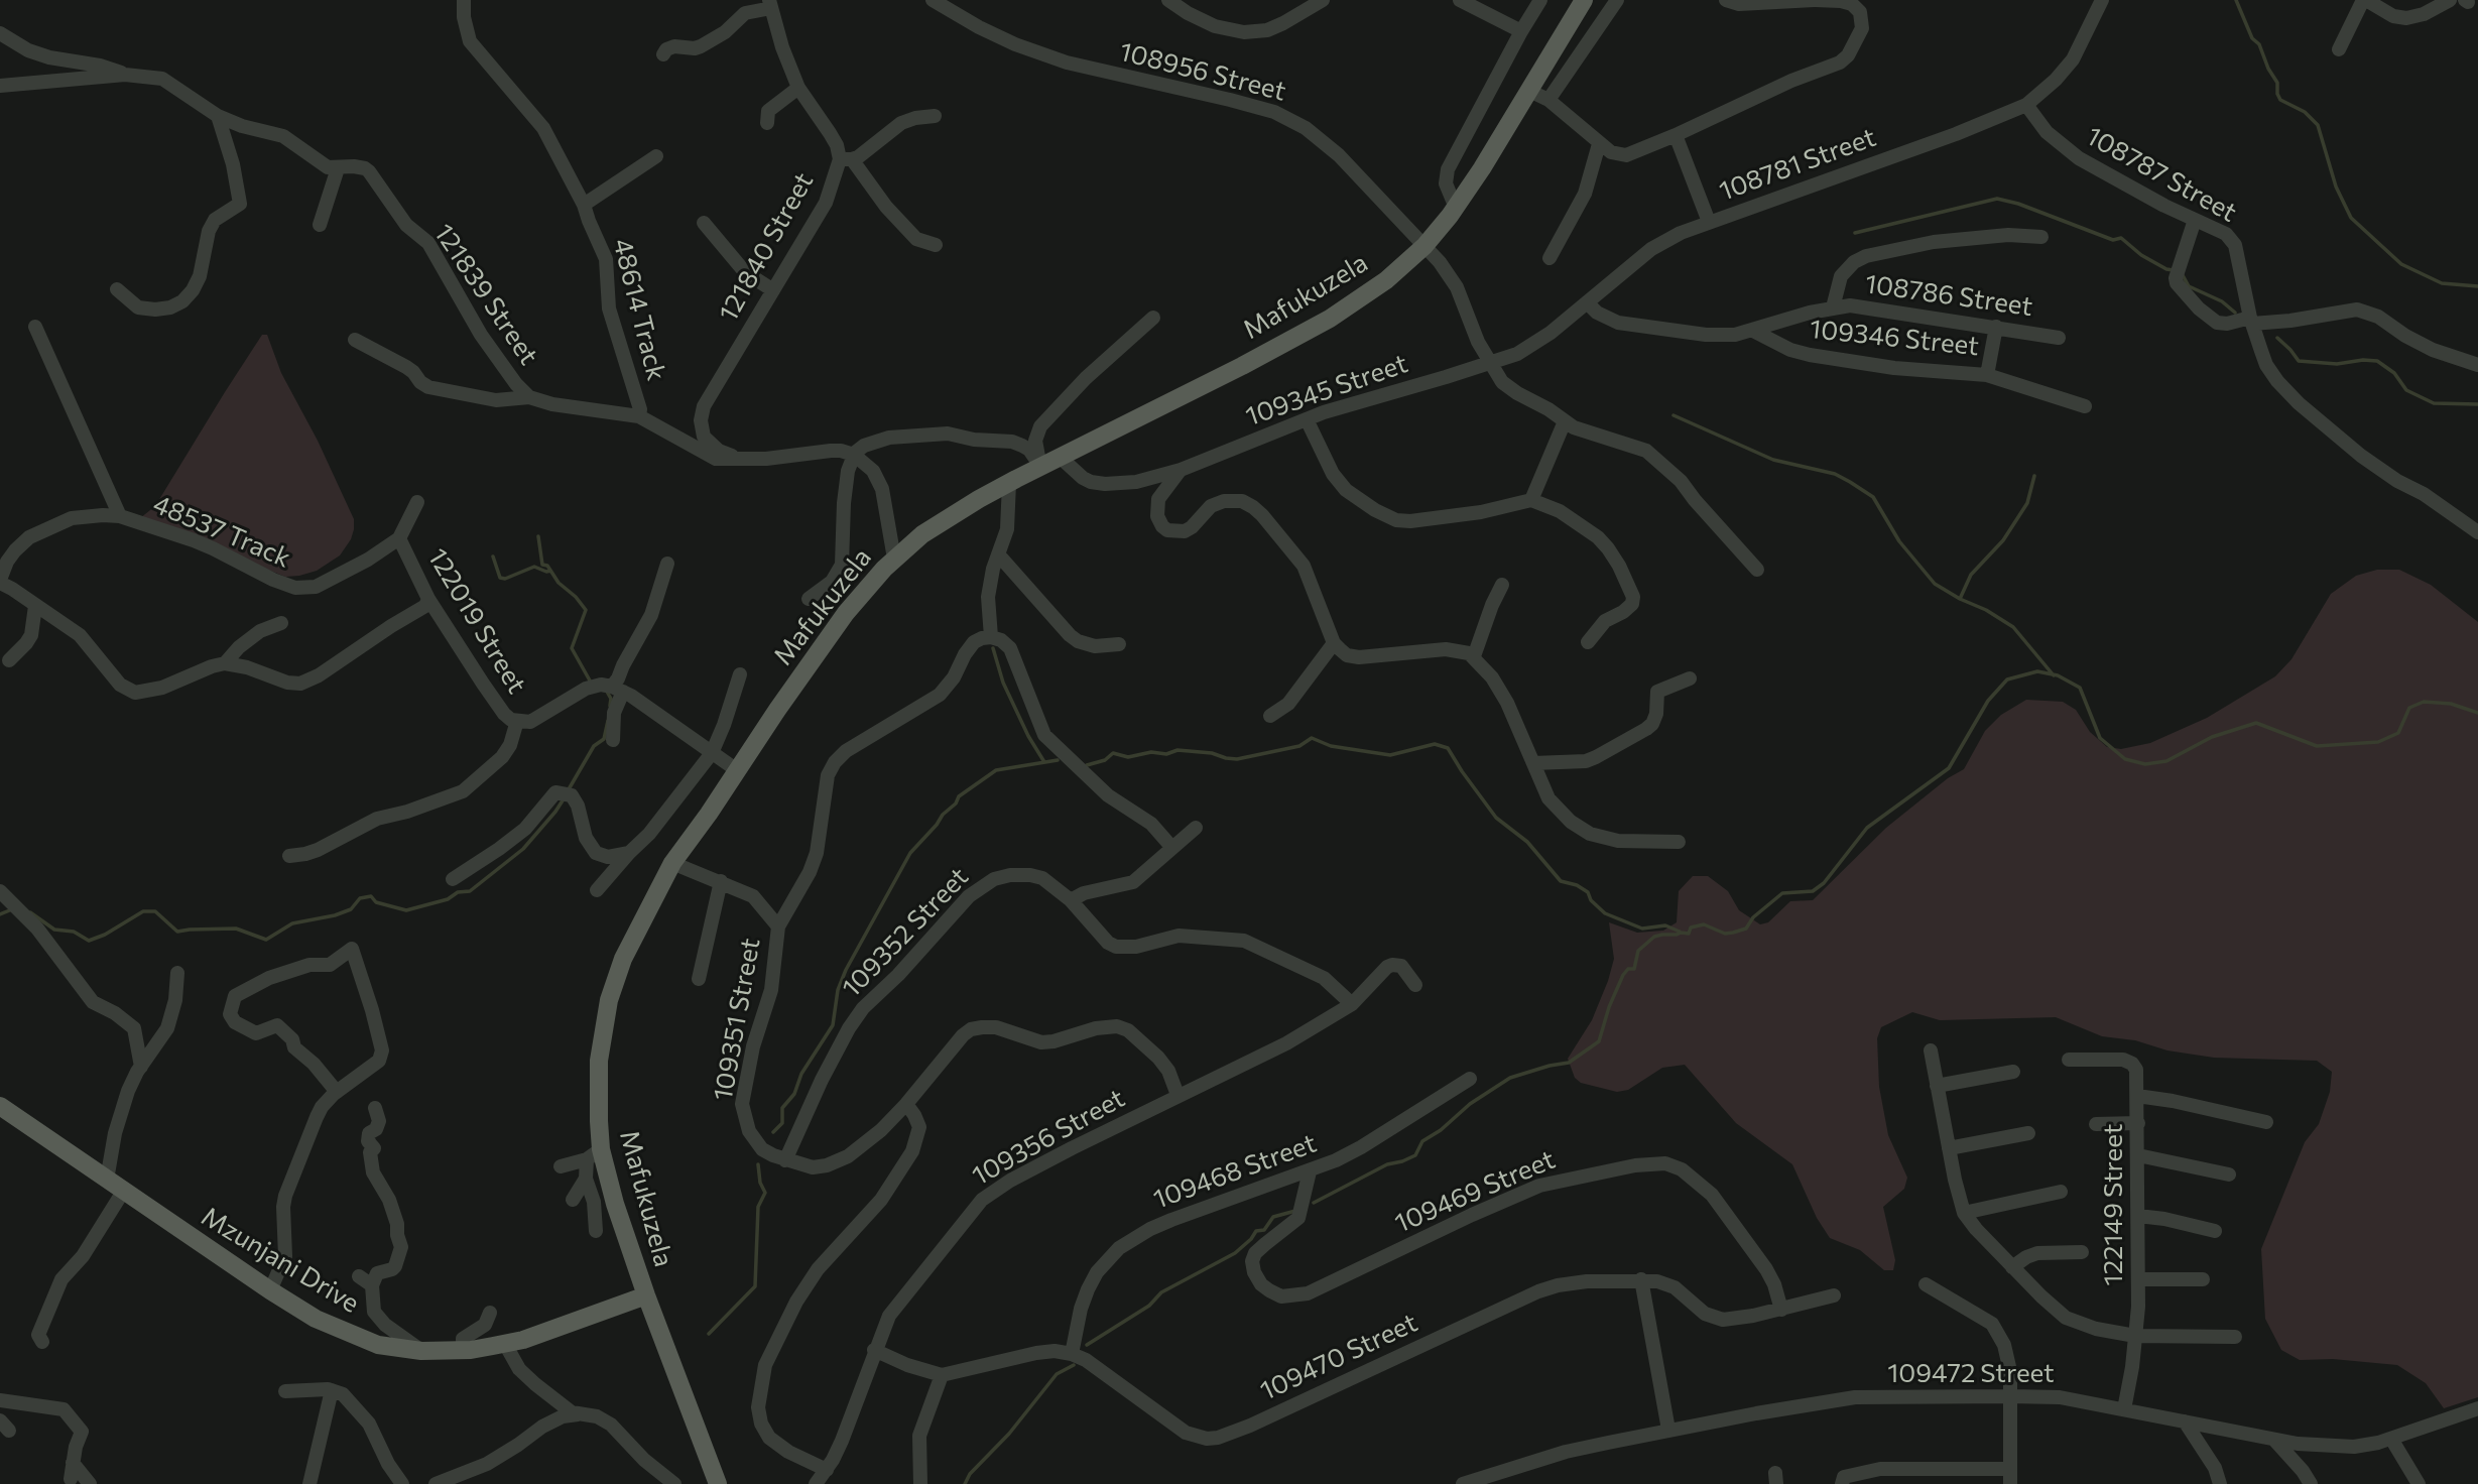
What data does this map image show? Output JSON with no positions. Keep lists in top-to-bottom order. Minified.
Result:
{"streets":{"main road":["Mafukuzela","Mzunjani Drive"],"street":["108956 Street","108781 Street","108787 Street","121840 Street","121839 Street","108786 Street","48614 Track","109346 Street","109345 Street","48537 Track","122019 Street","109352 Street","109351 Street","109356 Street","109468 Street","109469 Street","122149 Street","109470 Street","109472 Street"]},"crossings":[["108956 Street","108781 Street"],["108956 Street","Mafukuzela"],["108956 Street","109345 Street"],["108781 Street","108787 Street"],["108781 Street","108786 Street"],["108781 Street","109345 Street"],["121840 Street","121839 Street"],["121839 Street","48614 Track"],["108786 Street","109346 Street"],["Mafukuzela","109345 Street"],["Mafukuzela","109351 Street"],["Mafukuzela","Mzunjani Drive"],["48537 Track","122019 Street"],["109352 Street","109351 Street"],["109352 Street","109356 Street"],["109351 Street","109356 Street"],["109356 Street","109470 Street"],["109468 Street","109469 Street"],["109468 Street","109470 Street"],["109469 Street","109470 Street"],["122149 Street","109472 Street"]]}
